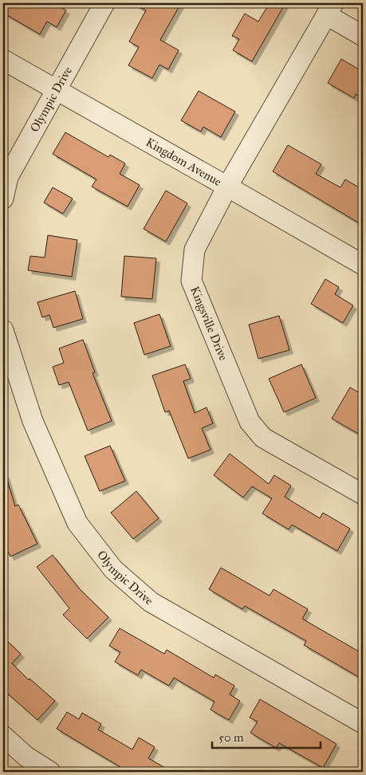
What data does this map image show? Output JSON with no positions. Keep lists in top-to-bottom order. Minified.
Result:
{"streets":{"street":["Olympic Drive","Kingdom Avenue","Kingsville Drive"]},"crossings":[["Olympic Drive","Kingdom Avenue"],["Kingdom Avenue","Kingsville Drive"]],"scale_bar":"50 m"}
